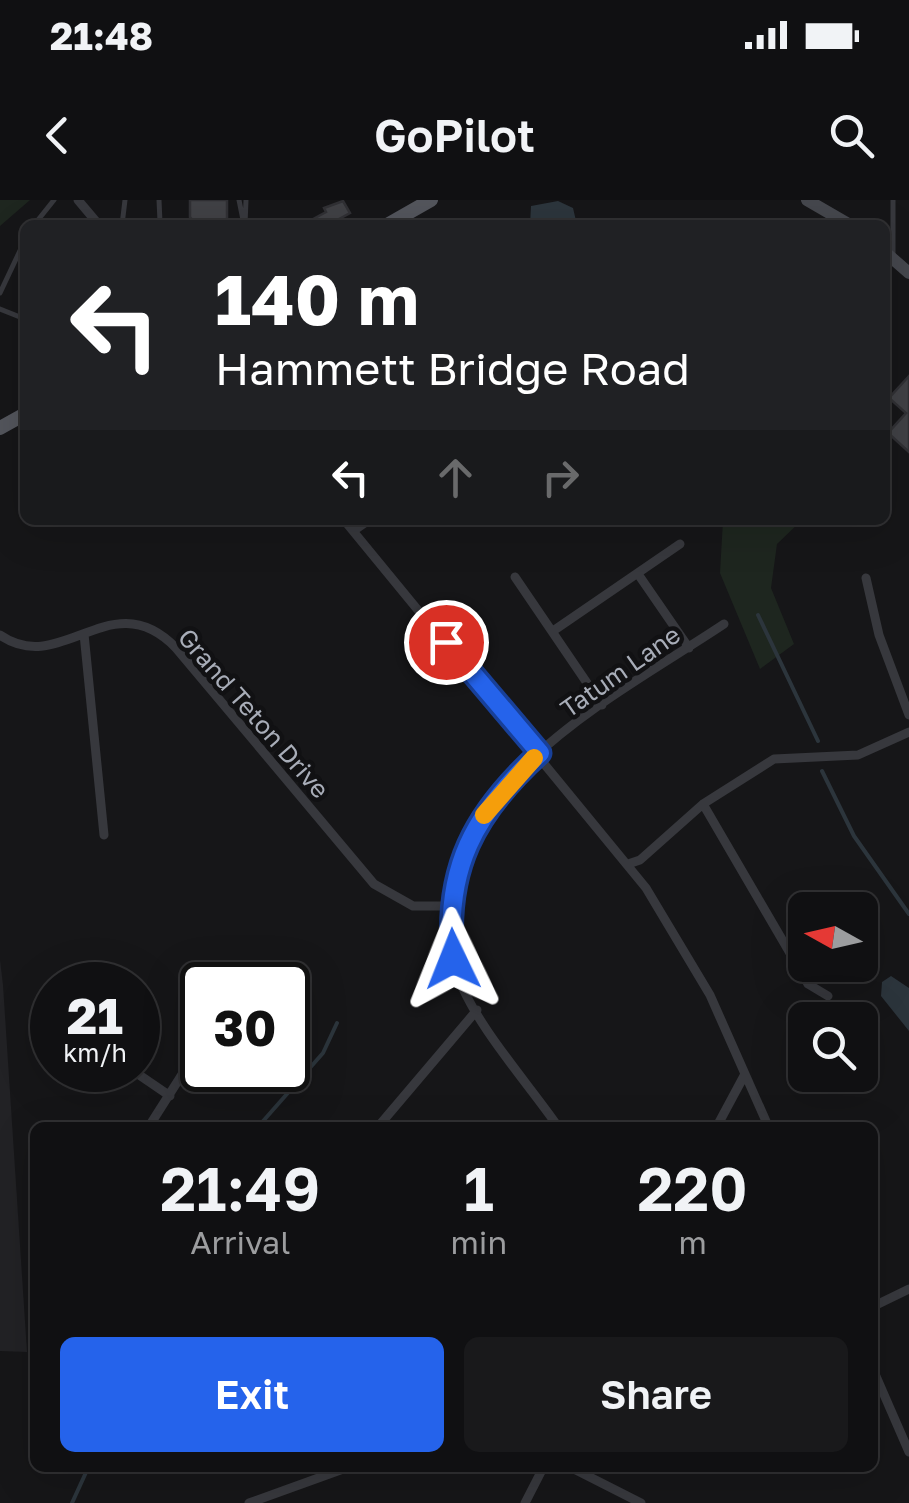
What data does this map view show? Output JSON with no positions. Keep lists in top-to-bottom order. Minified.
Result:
{"streets":{"street":["Tatum Lane","Grand Teton Drive"]},"crossings":[["Tatum Lane","Grand Teton Drive"]],"north":"left","page":{"status":"21:48","header":"GoPilot","turn":["140 m","Hammett Bridge Road"],"speed":"21 km/h","limit":"30","eta":["21:49","Arrival","1","min","220","m"],"buttons":["Exit","Share"]}}
